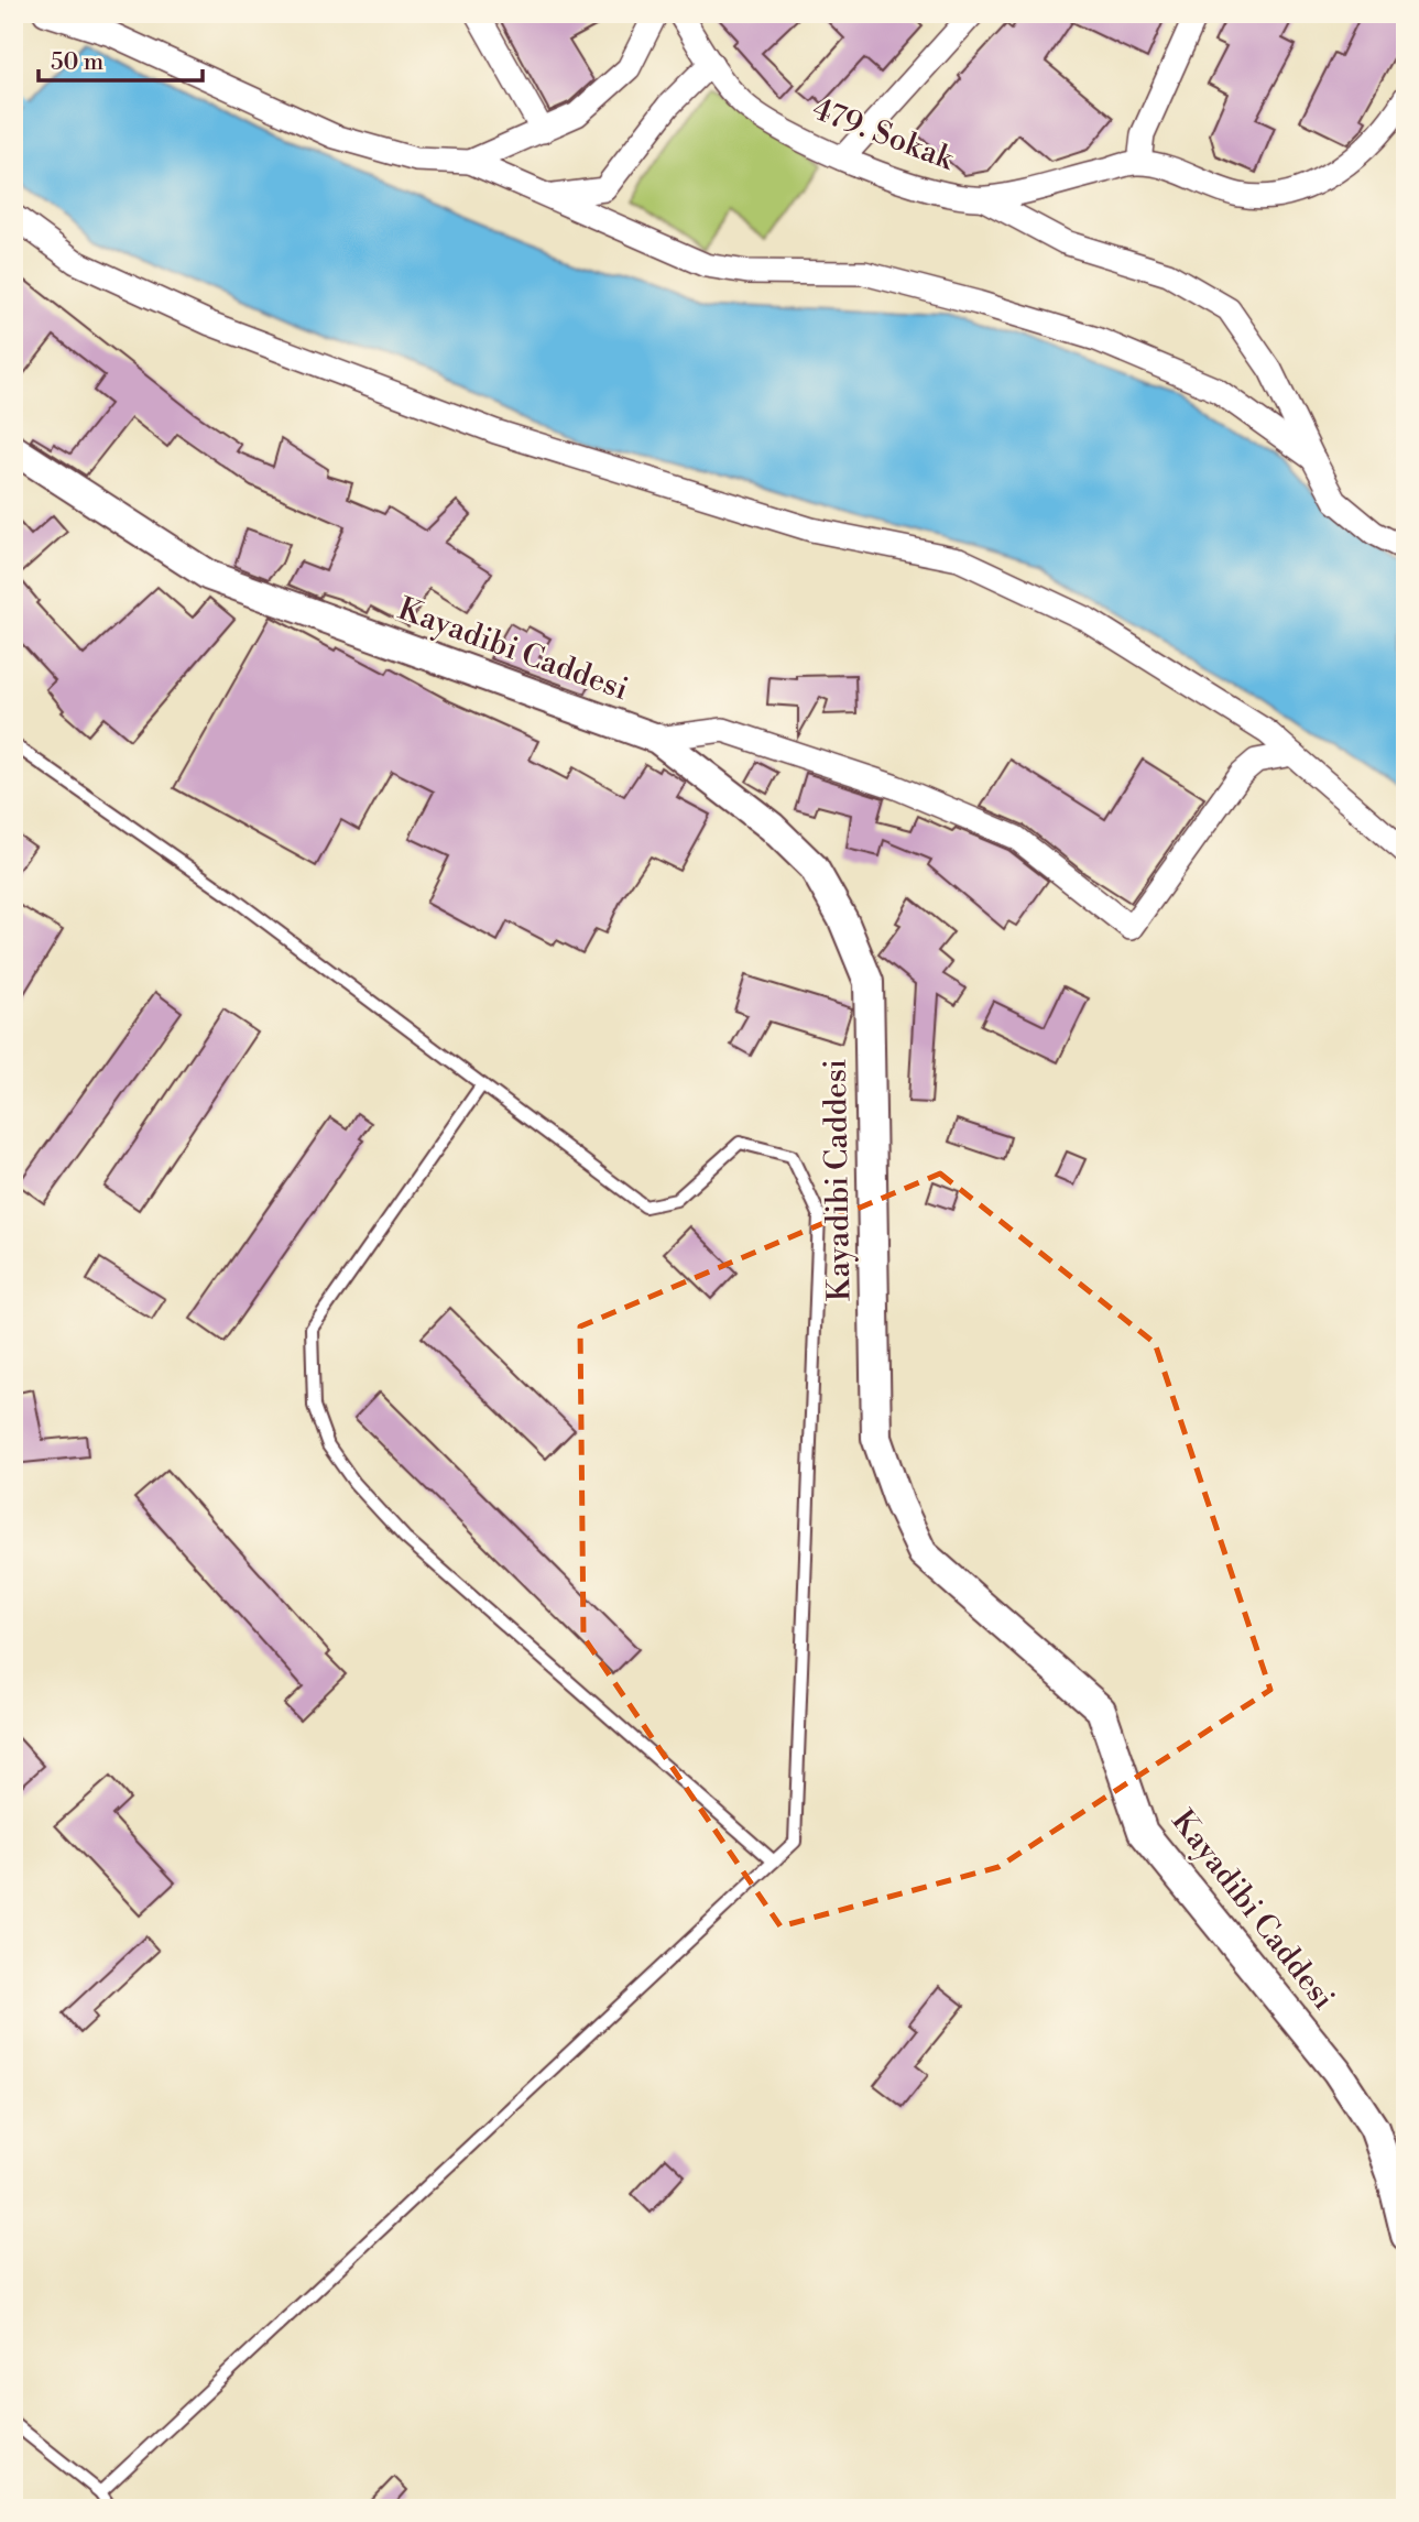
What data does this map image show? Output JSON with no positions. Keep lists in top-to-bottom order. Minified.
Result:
{"streets":{"street":["479. Sokak","Kayadibi Caddesi"]},"scale_bar":"50 m"}
